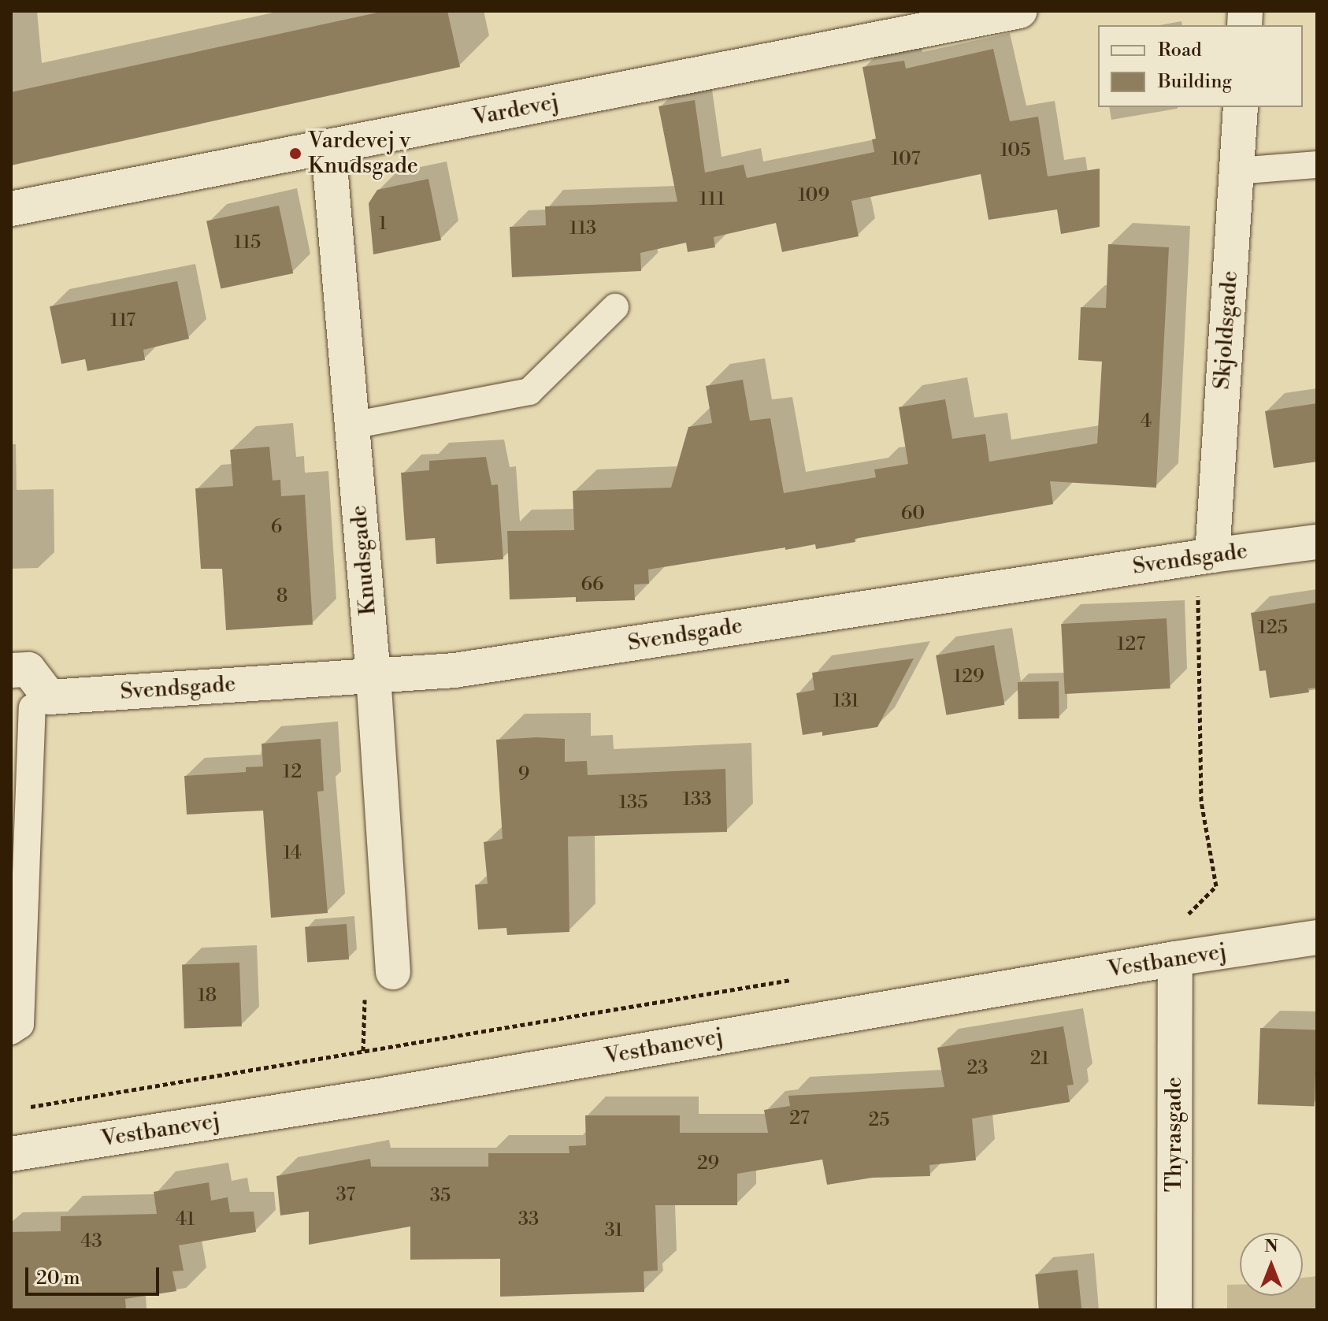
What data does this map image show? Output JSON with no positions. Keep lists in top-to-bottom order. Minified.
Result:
{"streets":{"street":["Vardevej","Skjoldsgade","Svendsgade","Knudsgade","Vestbanevej","Thyrasgade"]},"crossings":[["Vardevej","Knudsgade"],["Skjoldsgade","Svendsgade"],["Svendsgade","Knudsgade"],["Vestbanevej","Thyrasgade"]],"places":["Vardevej v Knudsgade"],"house_numbers":["105","107","109","111","1","113","115","117","4","60","6","66","8","125","127","129","131","12","9","133","135","14","18","21","23","27","25","29","37","35","41","33","31","43"],"legend":["Road","Building"],"scale_bar":"20 m","north":"top"}
